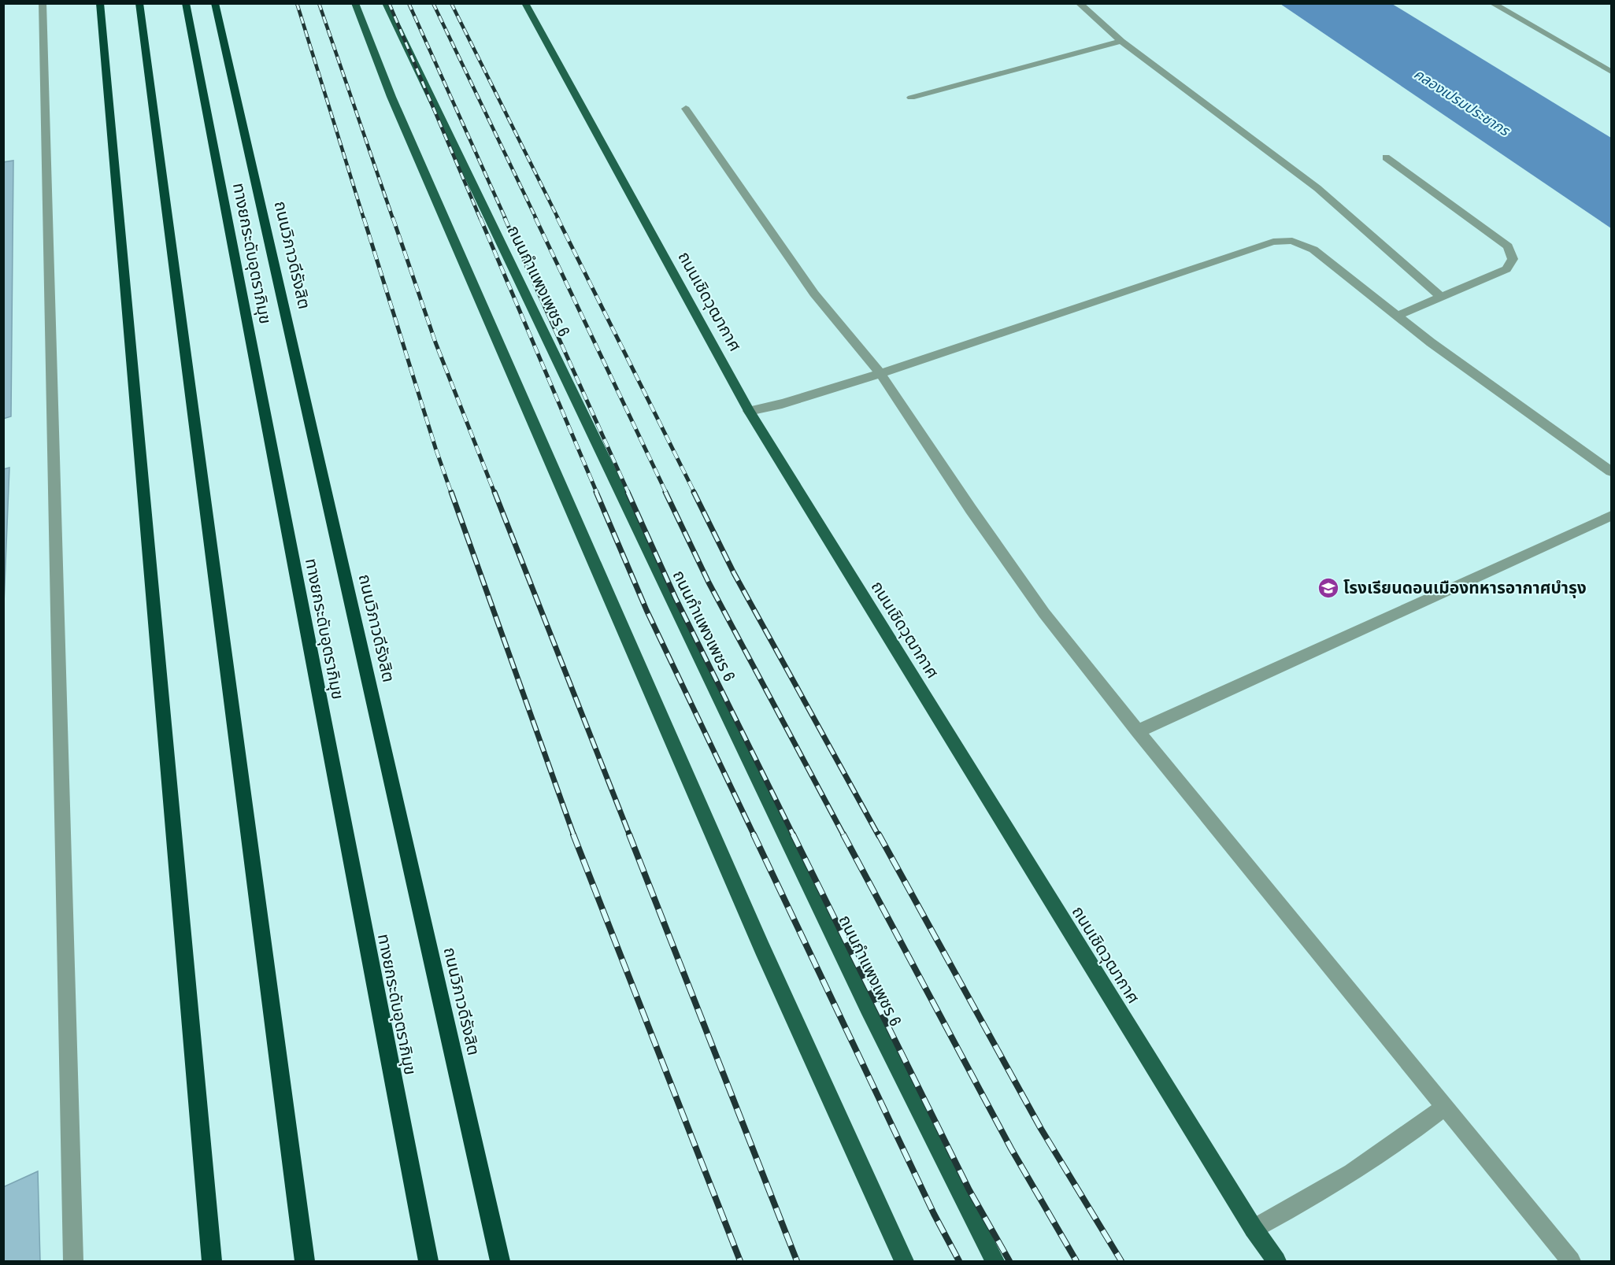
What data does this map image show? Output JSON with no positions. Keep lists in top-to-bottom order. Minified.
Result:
{"streets":{"highway":["ทางยกระดับอุตราภิมุข","ถนนวิภาวดีรังสิต"],"main road":["ถนนกำแพงเพชร 6","ถนนเชิดวุฒากาศ"]},"water":["คลองเปรมประชากร"],"places":{"school or university":["โรงเรียนดอนเมืองทหารอากาศบำรุง"]}}
